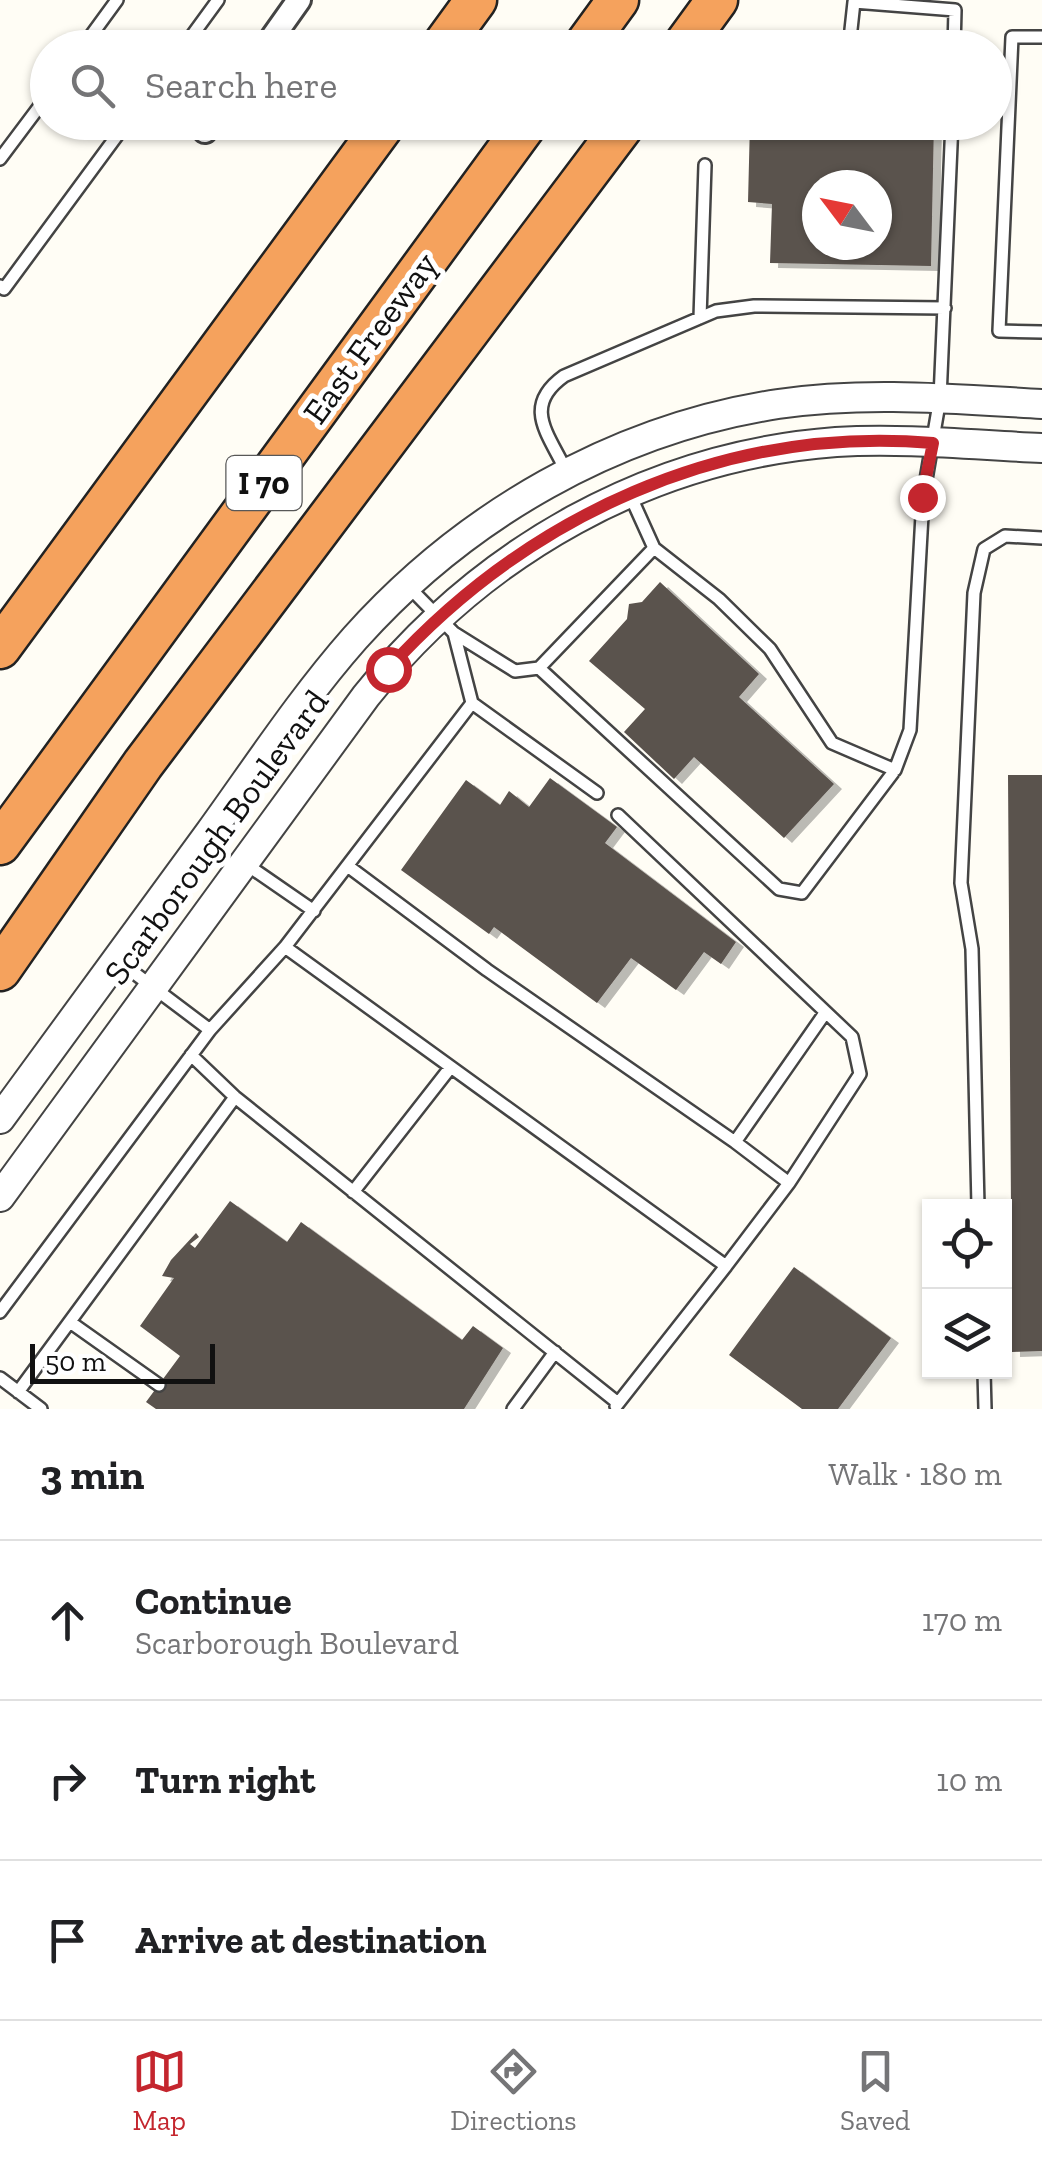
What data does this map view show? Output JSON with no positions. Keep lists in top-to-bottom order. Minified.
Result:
{"streets":{"highway":["East Freeway","I 70"],"street":["Scarborough Boulevard"]},"scale_bar":"50 m","north":"top left","page":{"search":"Search here","scale":"50 m","heading":["3 min","Walk · 180 m"],"list":[["Continue","Scarborough Boulevard","170 m"],["Turn right","10 m"],"Arrive at destination"],"nav":["Map","Directions","Saved"]}}
